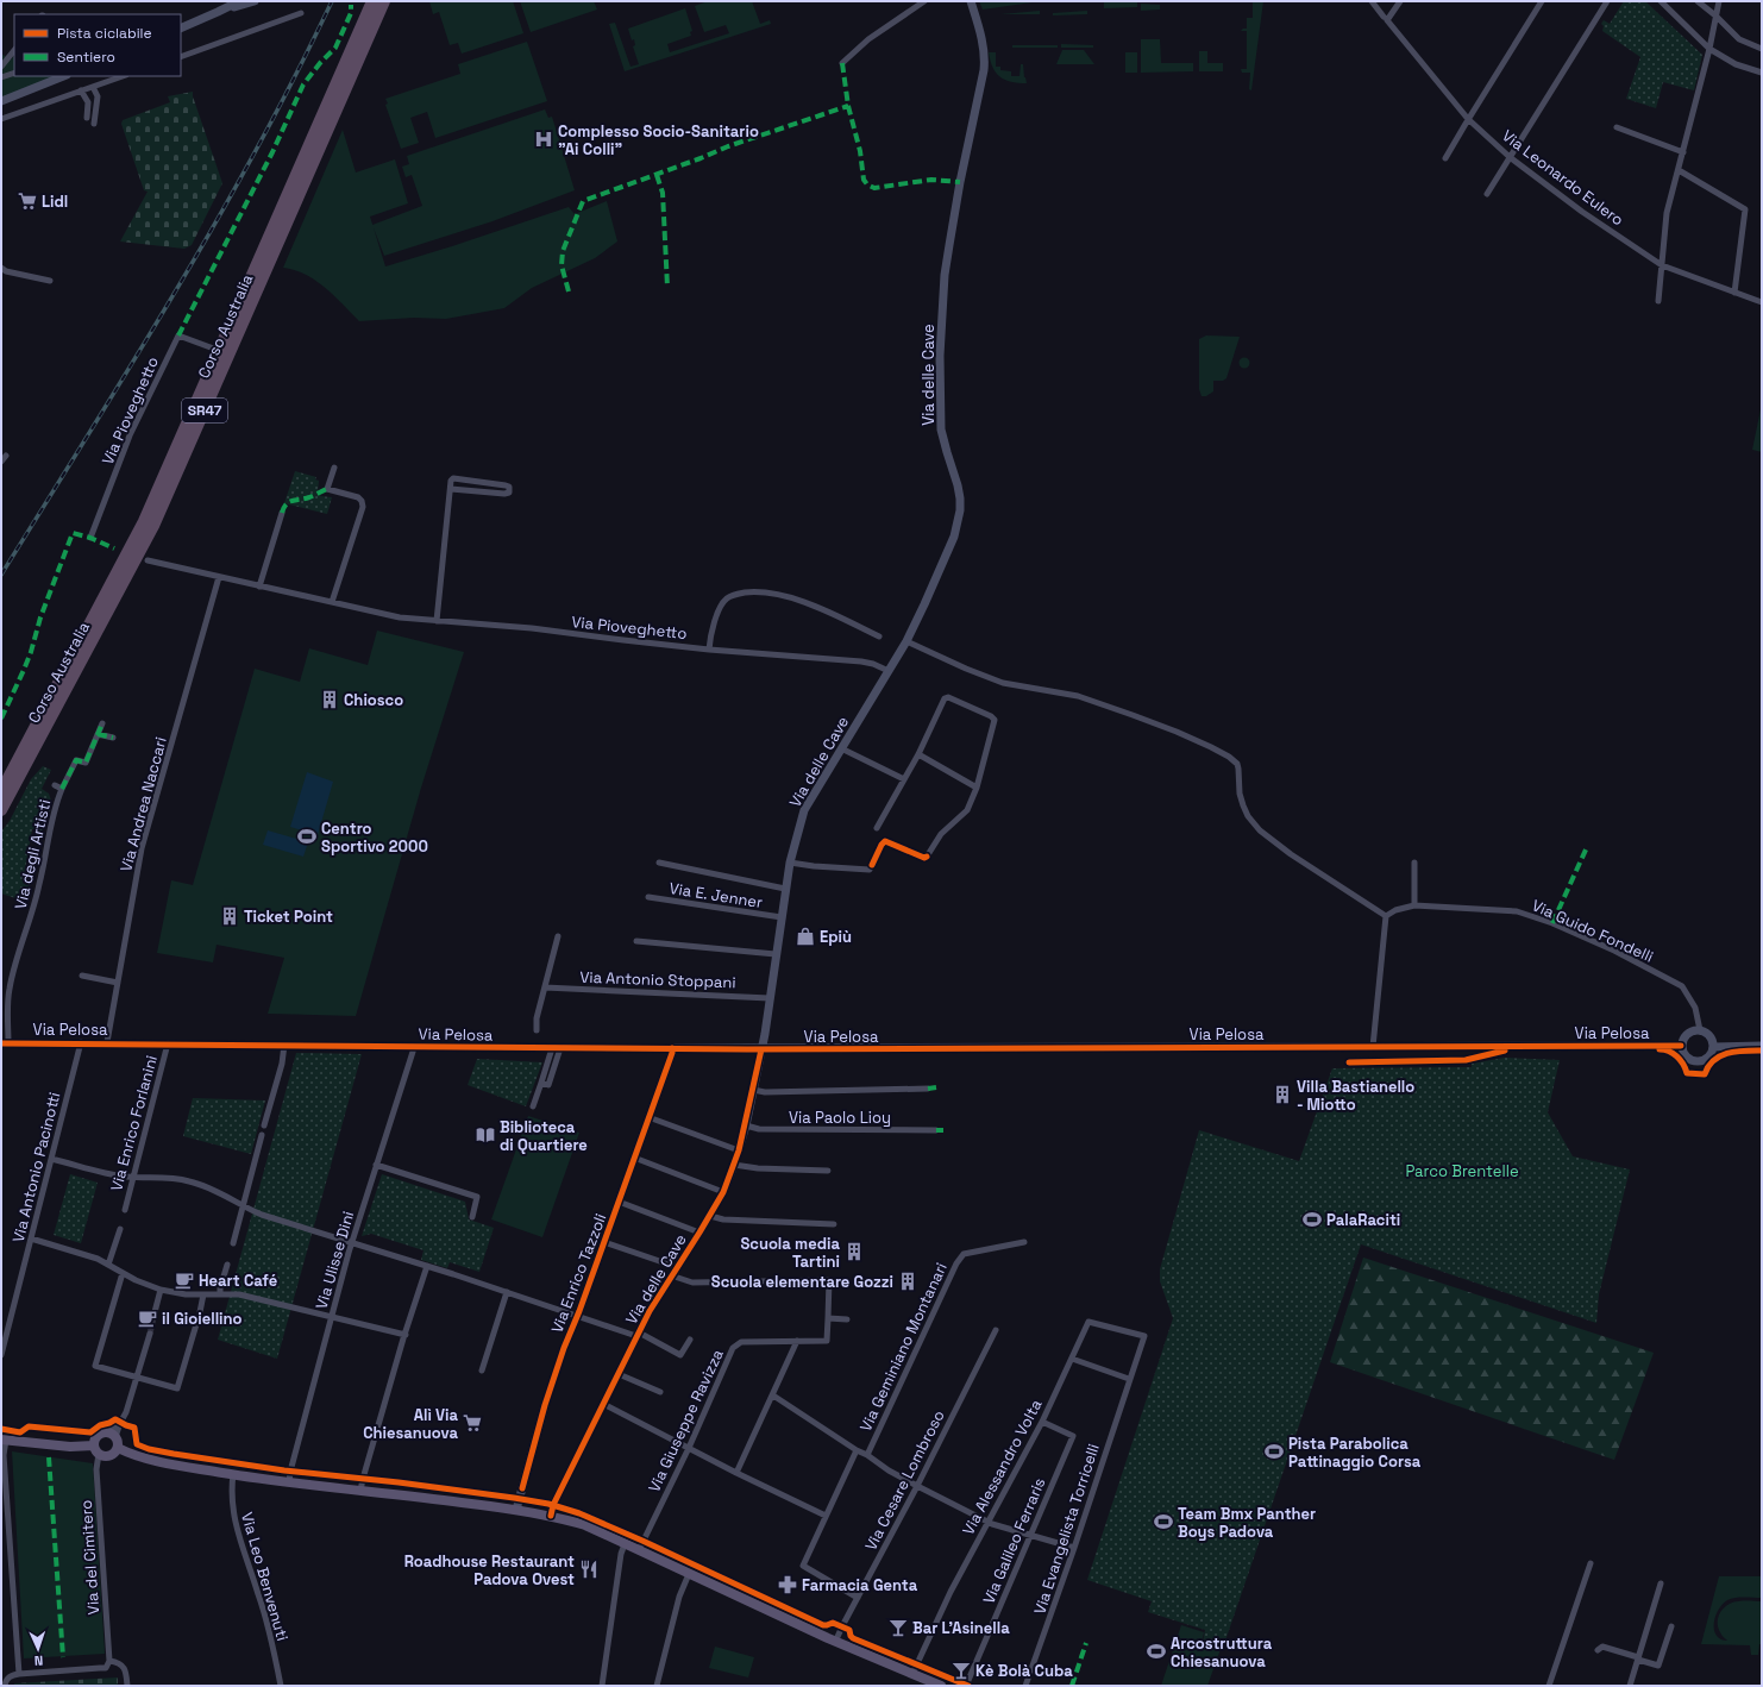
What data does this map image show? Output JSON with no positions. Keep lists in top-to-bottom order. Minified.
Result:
{"streets":{"highway":["Corso Australia","SR47"],"street":["Via Leonardo Eulero","Via delle Cave","Via Pioveghetto","Via Andrea Naccari","Via degli Artisti","Via E. Jenner","Via Guido Fondelli","Via Antonio Stoppani","Via Pelosa","Via Paolo Lioy","Via Enrico Forlanini","Via Antonio Pacinotti","Via Ulisse Dini","Via Enrico Tazzoli","Via Geminiano Montanari","Via Giuseppe Ravizza","Via Alessandro Volta","Via Cesare Lombroso","Via Evangelista Torricelli","Via Galileo Ferraris","Via del Cimitero","Via Leo Benvenuti"]},"crossings":[["Corso Australia","Via Pioveghetto"],["Via delle Cave","Via Pioveghetto"],["Via delle Cave","Via E. Jenner"],["Via delle Cave","Via Antonio Stoppani"],["Via delle Cave","Via Pelosa"],["Via delle Cave","Via Paolo Lioy"],["Via Pioveghetto","Via Andrea Naccari"],["Via Andrea Naccari","Via Pelosa"],["Via degli Artisti","Via Pelosa"],["Via Guido Fondelli","Via Pelosa"],["Via Pelosa","Via Enrico Forlanini"],["Via Pelosa","Via Antonio Pacinotti"],["Via Pelosa","Via Ulisse Dini"],["Via Pelosa","Via Enrico Tazzoli"],["Via Geminiano Montanari","Via Cesare Lombroso"],["Via Alessandro Volta","Via Evangelista Torricelli"],["Via Alessandro Volta","Via Galileo Ferraris"]],"parks":["Parco Brentelle"],"places":{"hospital":["Complesso Socio-Sanitario \"Ai Colli\""],"supermarket":["Lidl","Alì Via Chiesanuova"],"building":["Chiosco","Ticket Point","Villa Bastianello - Miotto","Scuola media Tartini","Scuola elementare Gozzi"],"sports":["Centro Sportivo 2000","PalaRaciti","Pista Parabolica Pattinaggio Corsa","Team Bmx Panther Boys Padova","Arcostruttura Chiesanuova"],"shop":["Epiù"],"library":["Biblioteca di Quartiere"],"cafe":["Heart Café","il Gioiellino"],"restaurant":["Roadhouse Restaurant Padova Ovest"],"pharmacy":["Farmacia Genta"],"bar":["Bar L'Asinella","Kè Bolà Cuba"]},"legend":["Pista ciclabile","Sentiero"],"north":"bottom"}
